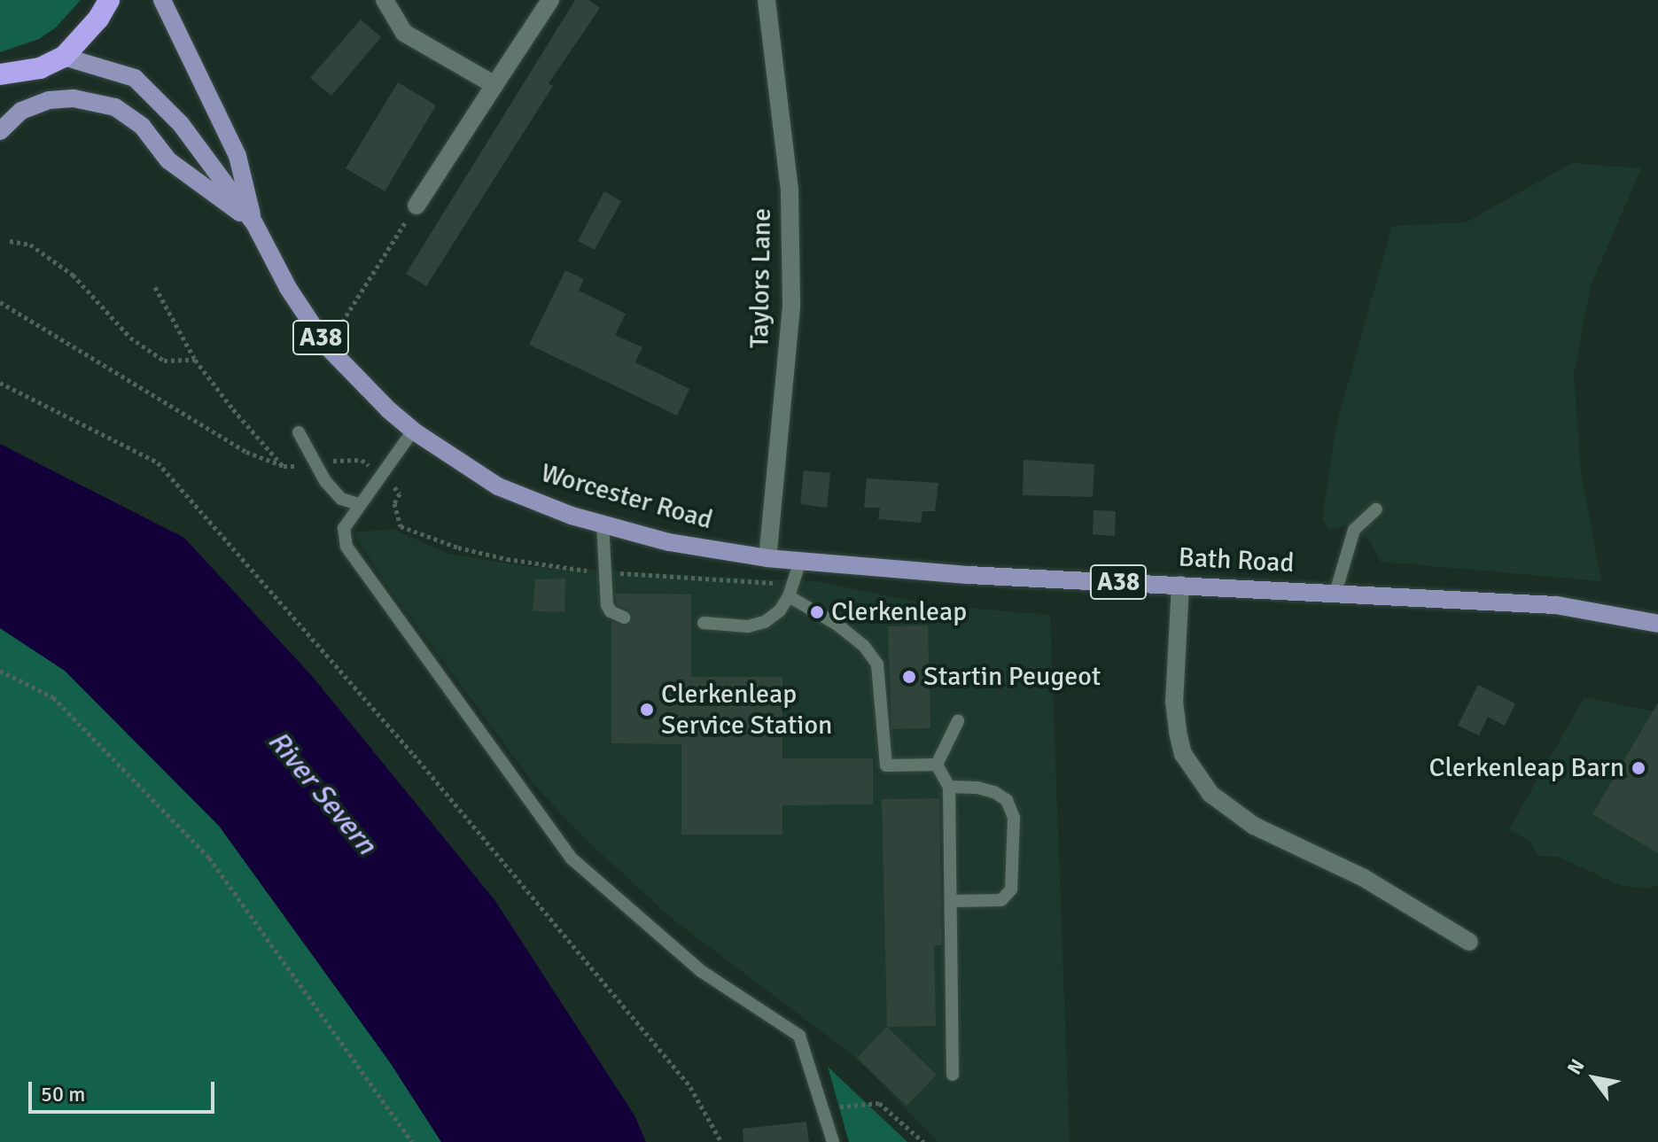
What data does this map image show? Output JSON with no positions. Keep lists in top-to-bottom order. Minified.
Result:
{"streets":{"main road":["A38","Worcester Road","Bath Road"],"street":["Taylors Lane"]},"crossings":[["Taylors Lane","Worcester Road"],["Taylors Lane","Bath Road"],["Worcester Road","Bath Road"]],"water":["River Severn"],"places":["Clerkenleap","Startin Peugeot","Clerkenleap Service Station","Clerkenleap Barn"],"scale_bar":"50 m","north":"top left"}
